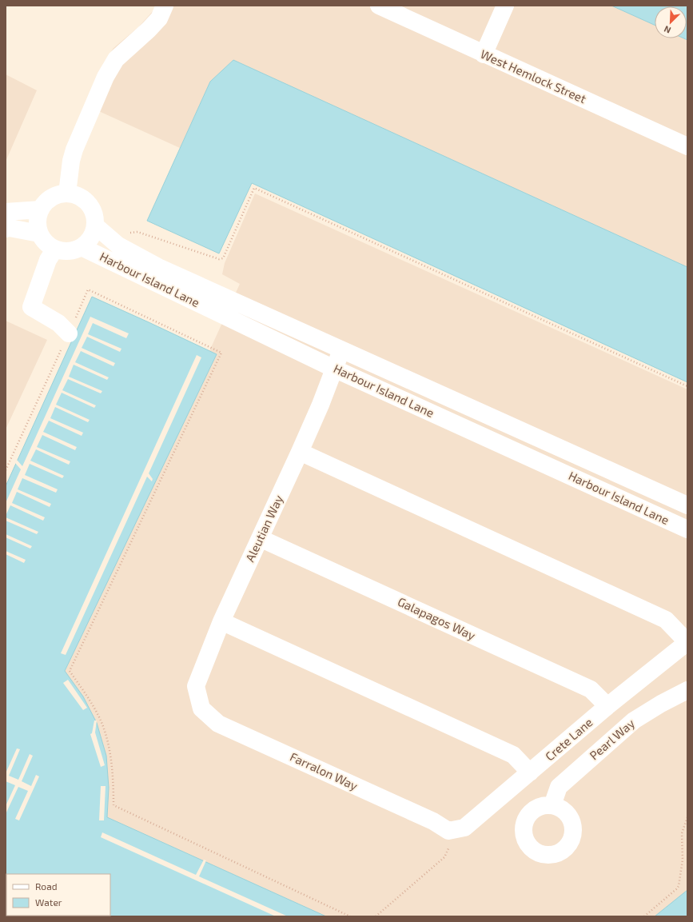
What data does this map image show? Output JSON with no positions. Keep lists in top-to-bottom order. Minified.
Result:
{"streets":{"street":["West Hemlock Street","Harbour Island Lane","Aleutian Way","Galapagos Way","Crete Lane","Pearl Way","Farralon Way"]},"crossings":[["Harbour Island Lane","Aleutian Way"],["Aleutian Way","Galapagos Way"],["Aleutian Way","Farralon Way"],["Galapagos Way","Crete Lane"],["Crete Lane","Farralon Way"]],"legend":["Road","Water"],"north":"bottom left"}
